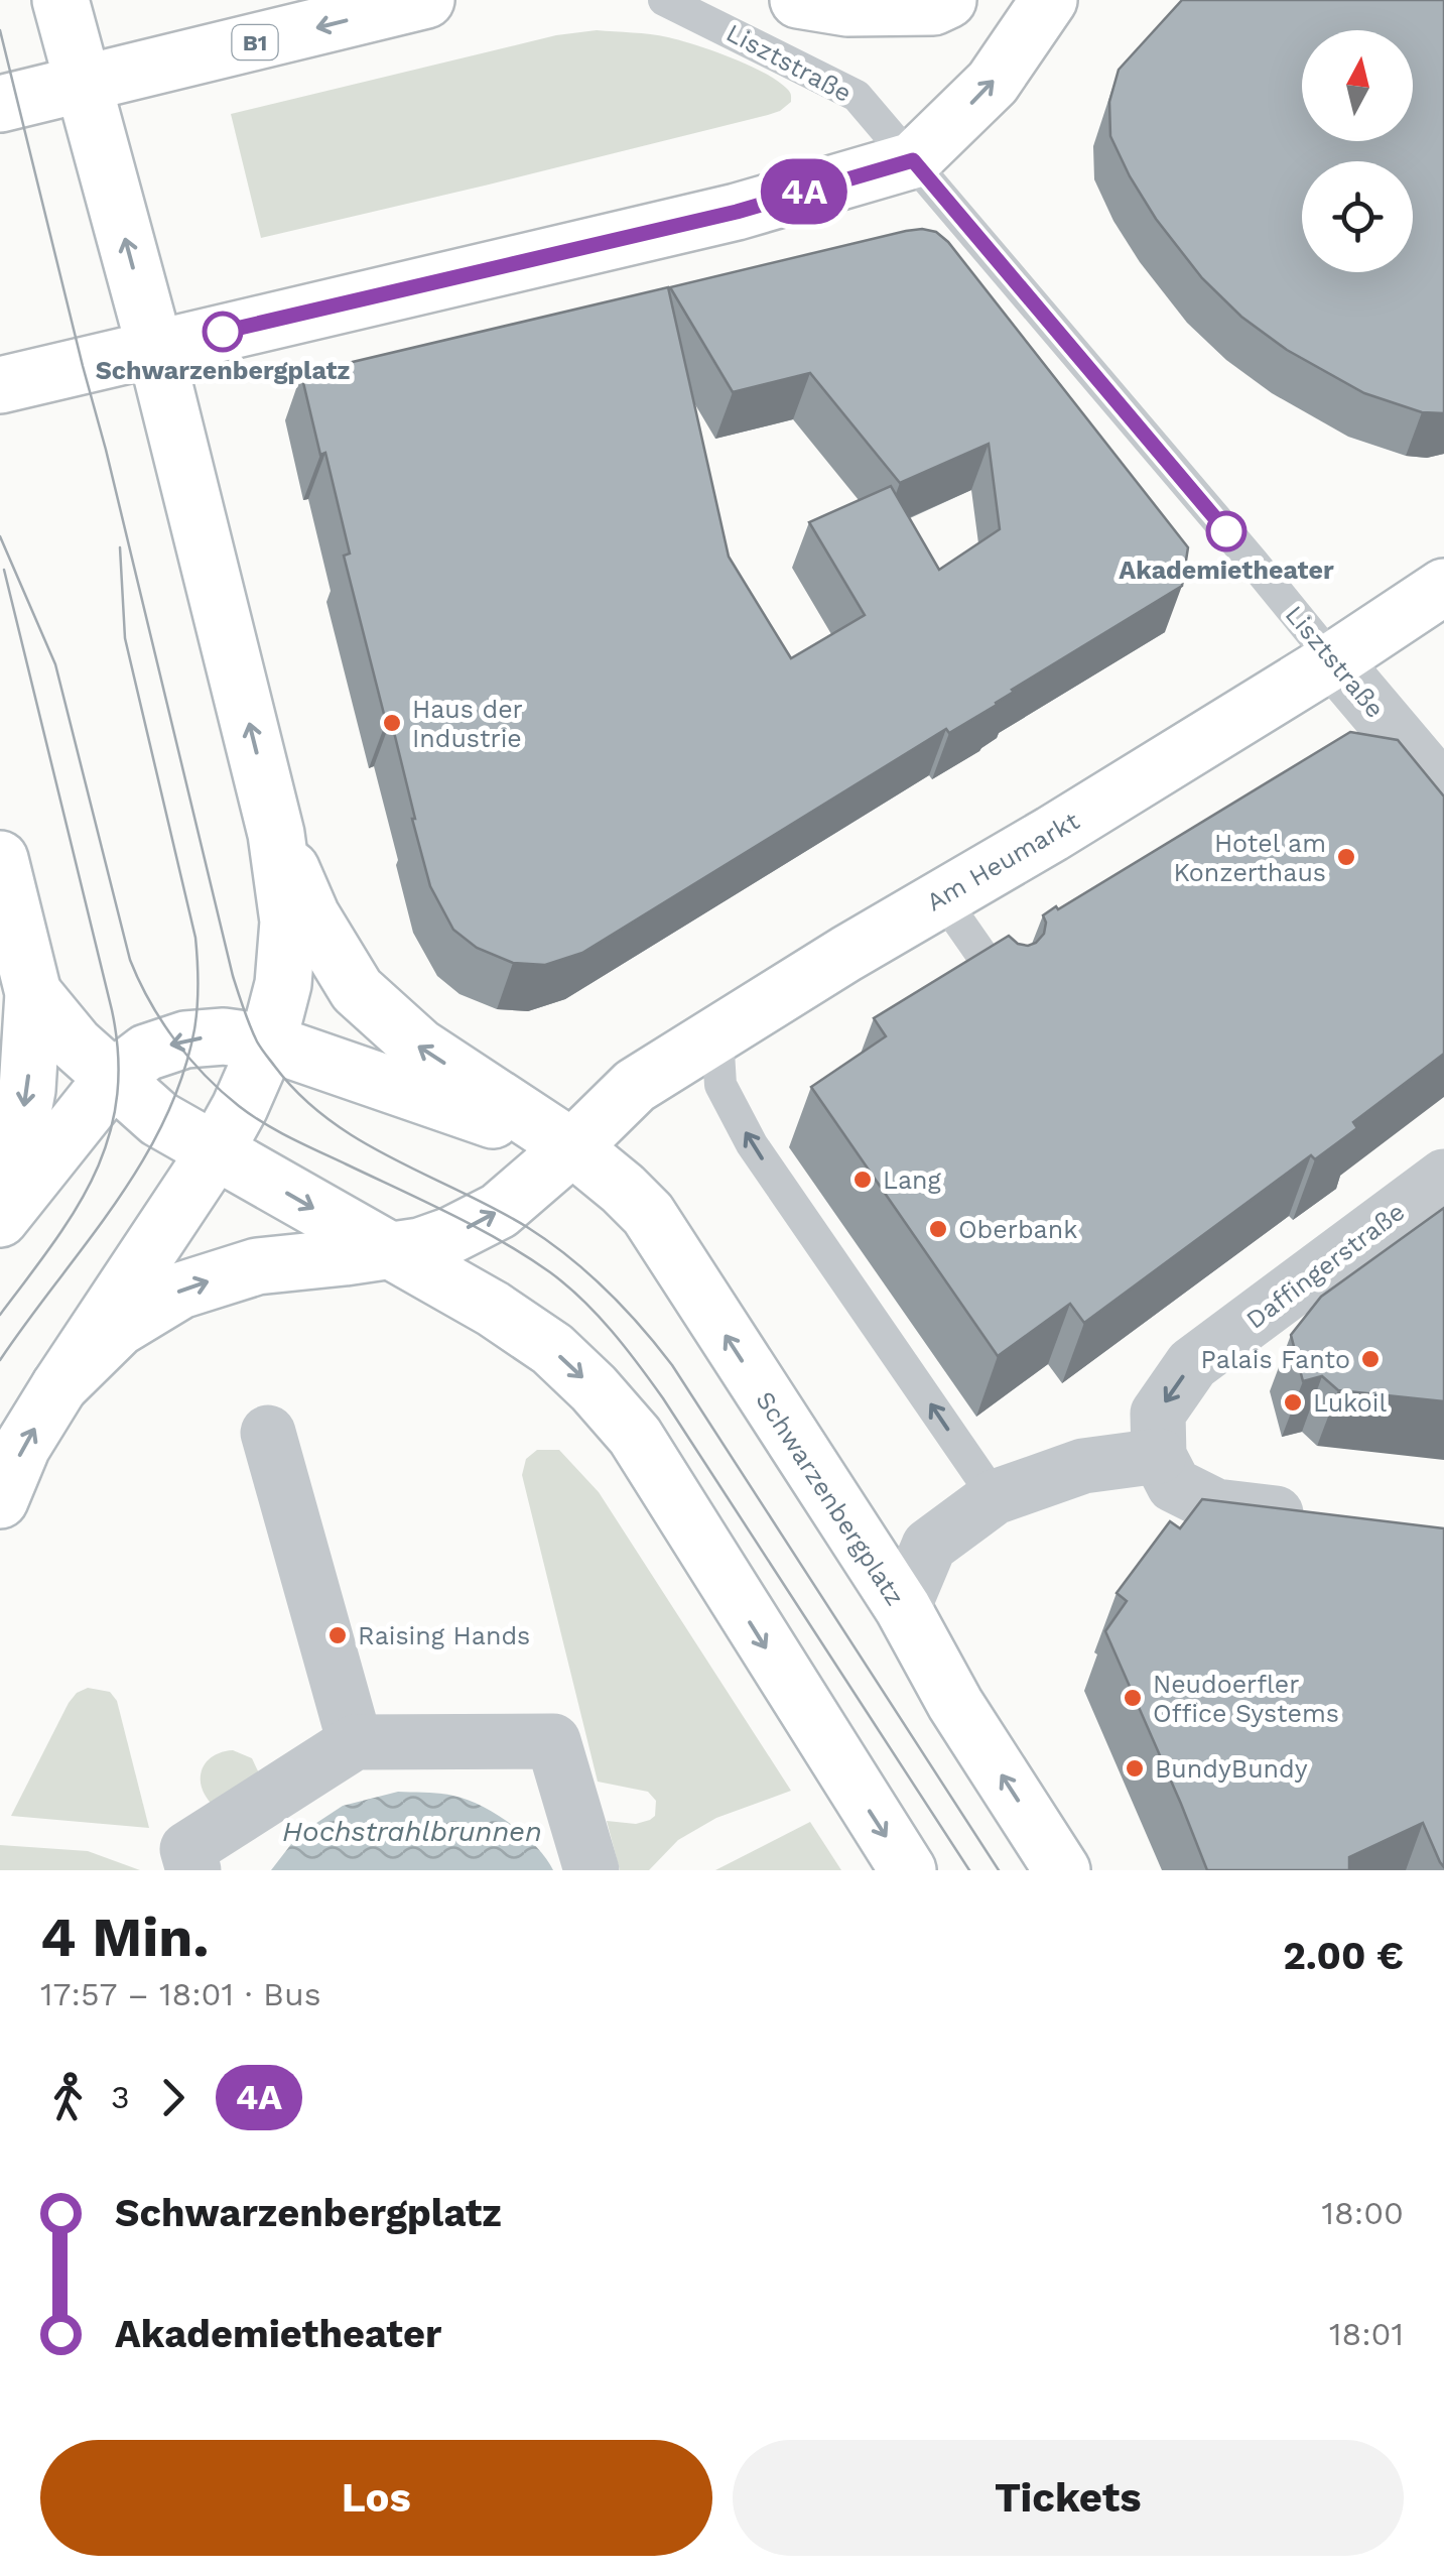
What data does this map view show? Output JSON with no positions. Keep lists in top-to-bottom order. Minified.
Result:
{"streets":{"main road":["B1","Am Heumarkt","Schwarzenbergplatz"],"street":["Lisztstraße","Daffingerstraße"]},"crossings":[["B1","Schwarzenbergplatz"],["Lisztstraße","Am Heumarkt"],["Am Heumarkt","Schwarzenbergplatz"]],"one_way":["Daffingerstraße"],"water":["Hochstrahlbrunnen"],"places":["Schwarzenbergplatz","Akademietheater","Haus der Industrie","Hotel am Konzerthaus","Lang","Oberbank","Palais Fanto","Lukoil","Raising Hands","Neudoerfler Office Systems","BundyBundy"],"lines":["bus line 4A"],"north":"top","page":{"on_map":"4A","heading":["4 Min.","17:57 – 18:01 · Bus","2.00 €"],"legs":["3","4A"],"list":[{"name":"Schwarzenbergplatz","value":"18:00"},{"name":"Akademietheater","value":"18:01"}],"buttons":["Los","Tickets"]}}
